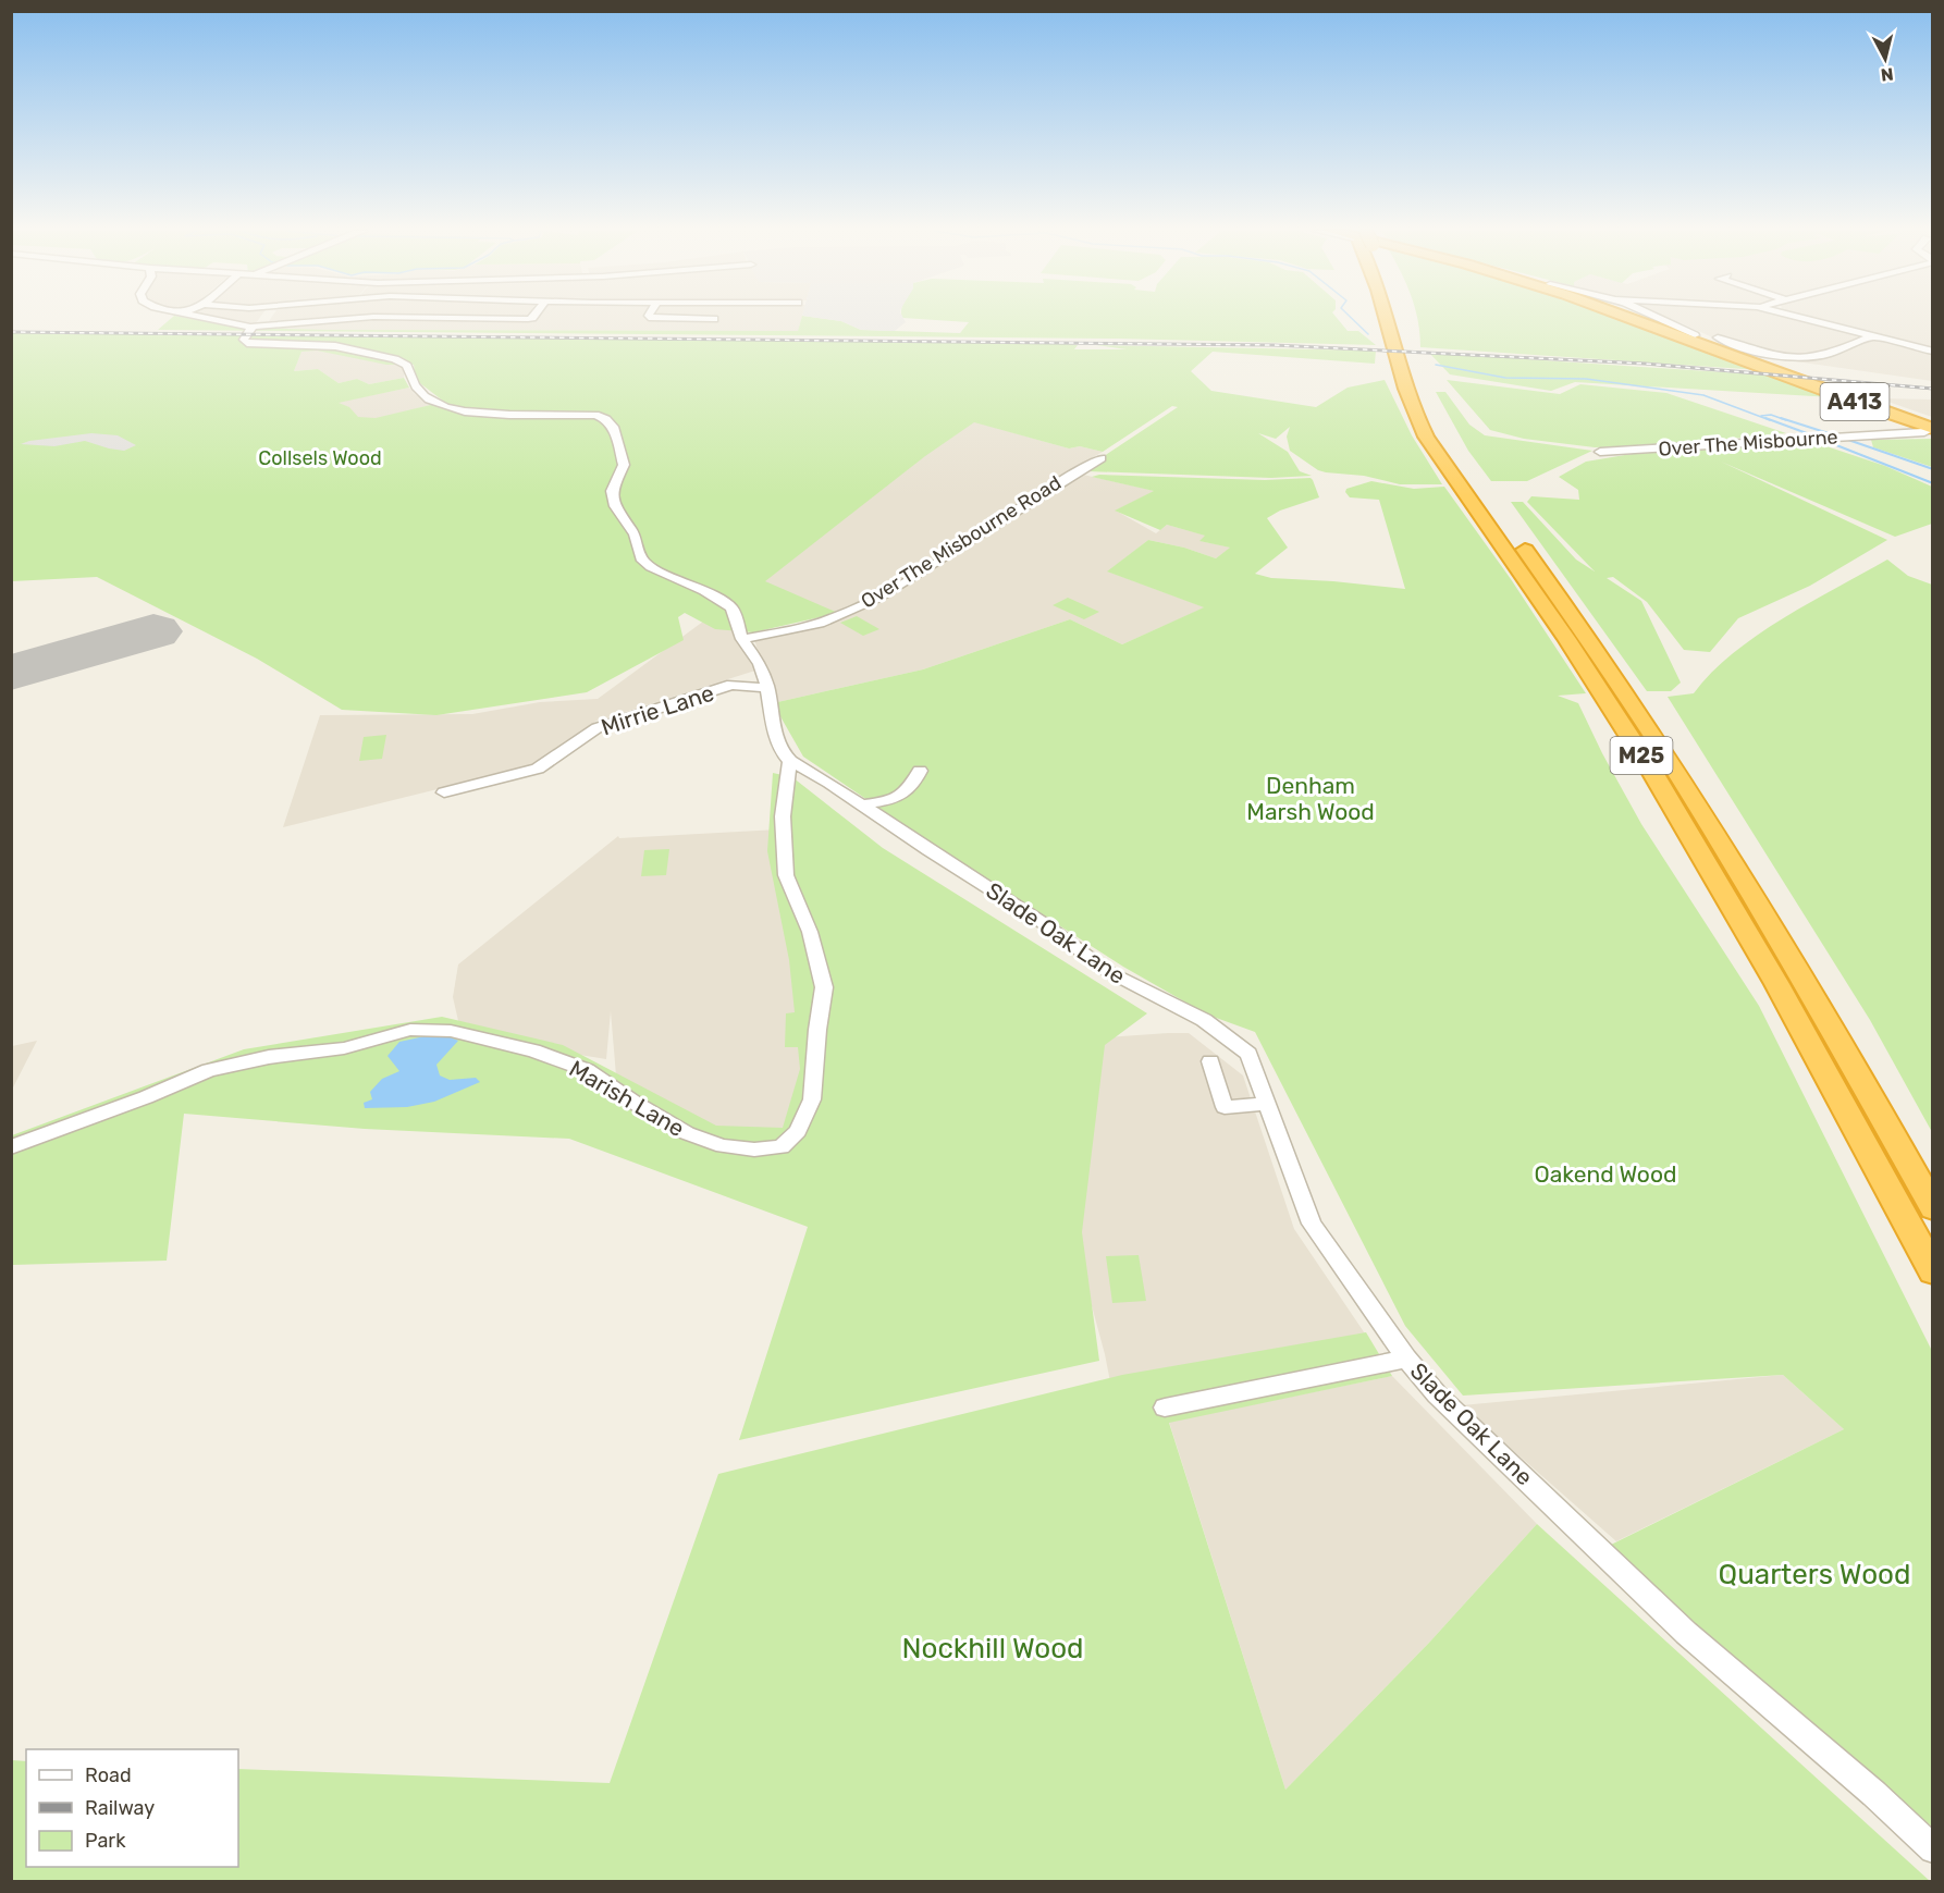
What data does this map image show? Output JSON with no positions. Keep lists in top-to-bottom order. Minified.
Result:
{"streets":{"highway":["A413","M25"],"street":["Over The Misbourne","Over The Misbourne Road","Mirrie Lane","Slade Oak Lane","Marish Lane"]},"crossings":[["A413","Over The Misbourne"],["Slade Oak Lane","Marish Lane"]],"parks":["Collsels Wood","Denham Marsh Wood","Oakend Wood","Quarters Wood","Nockhill Wood"],"legend":["Road","Railway","Park"],"north":"bottom"}
